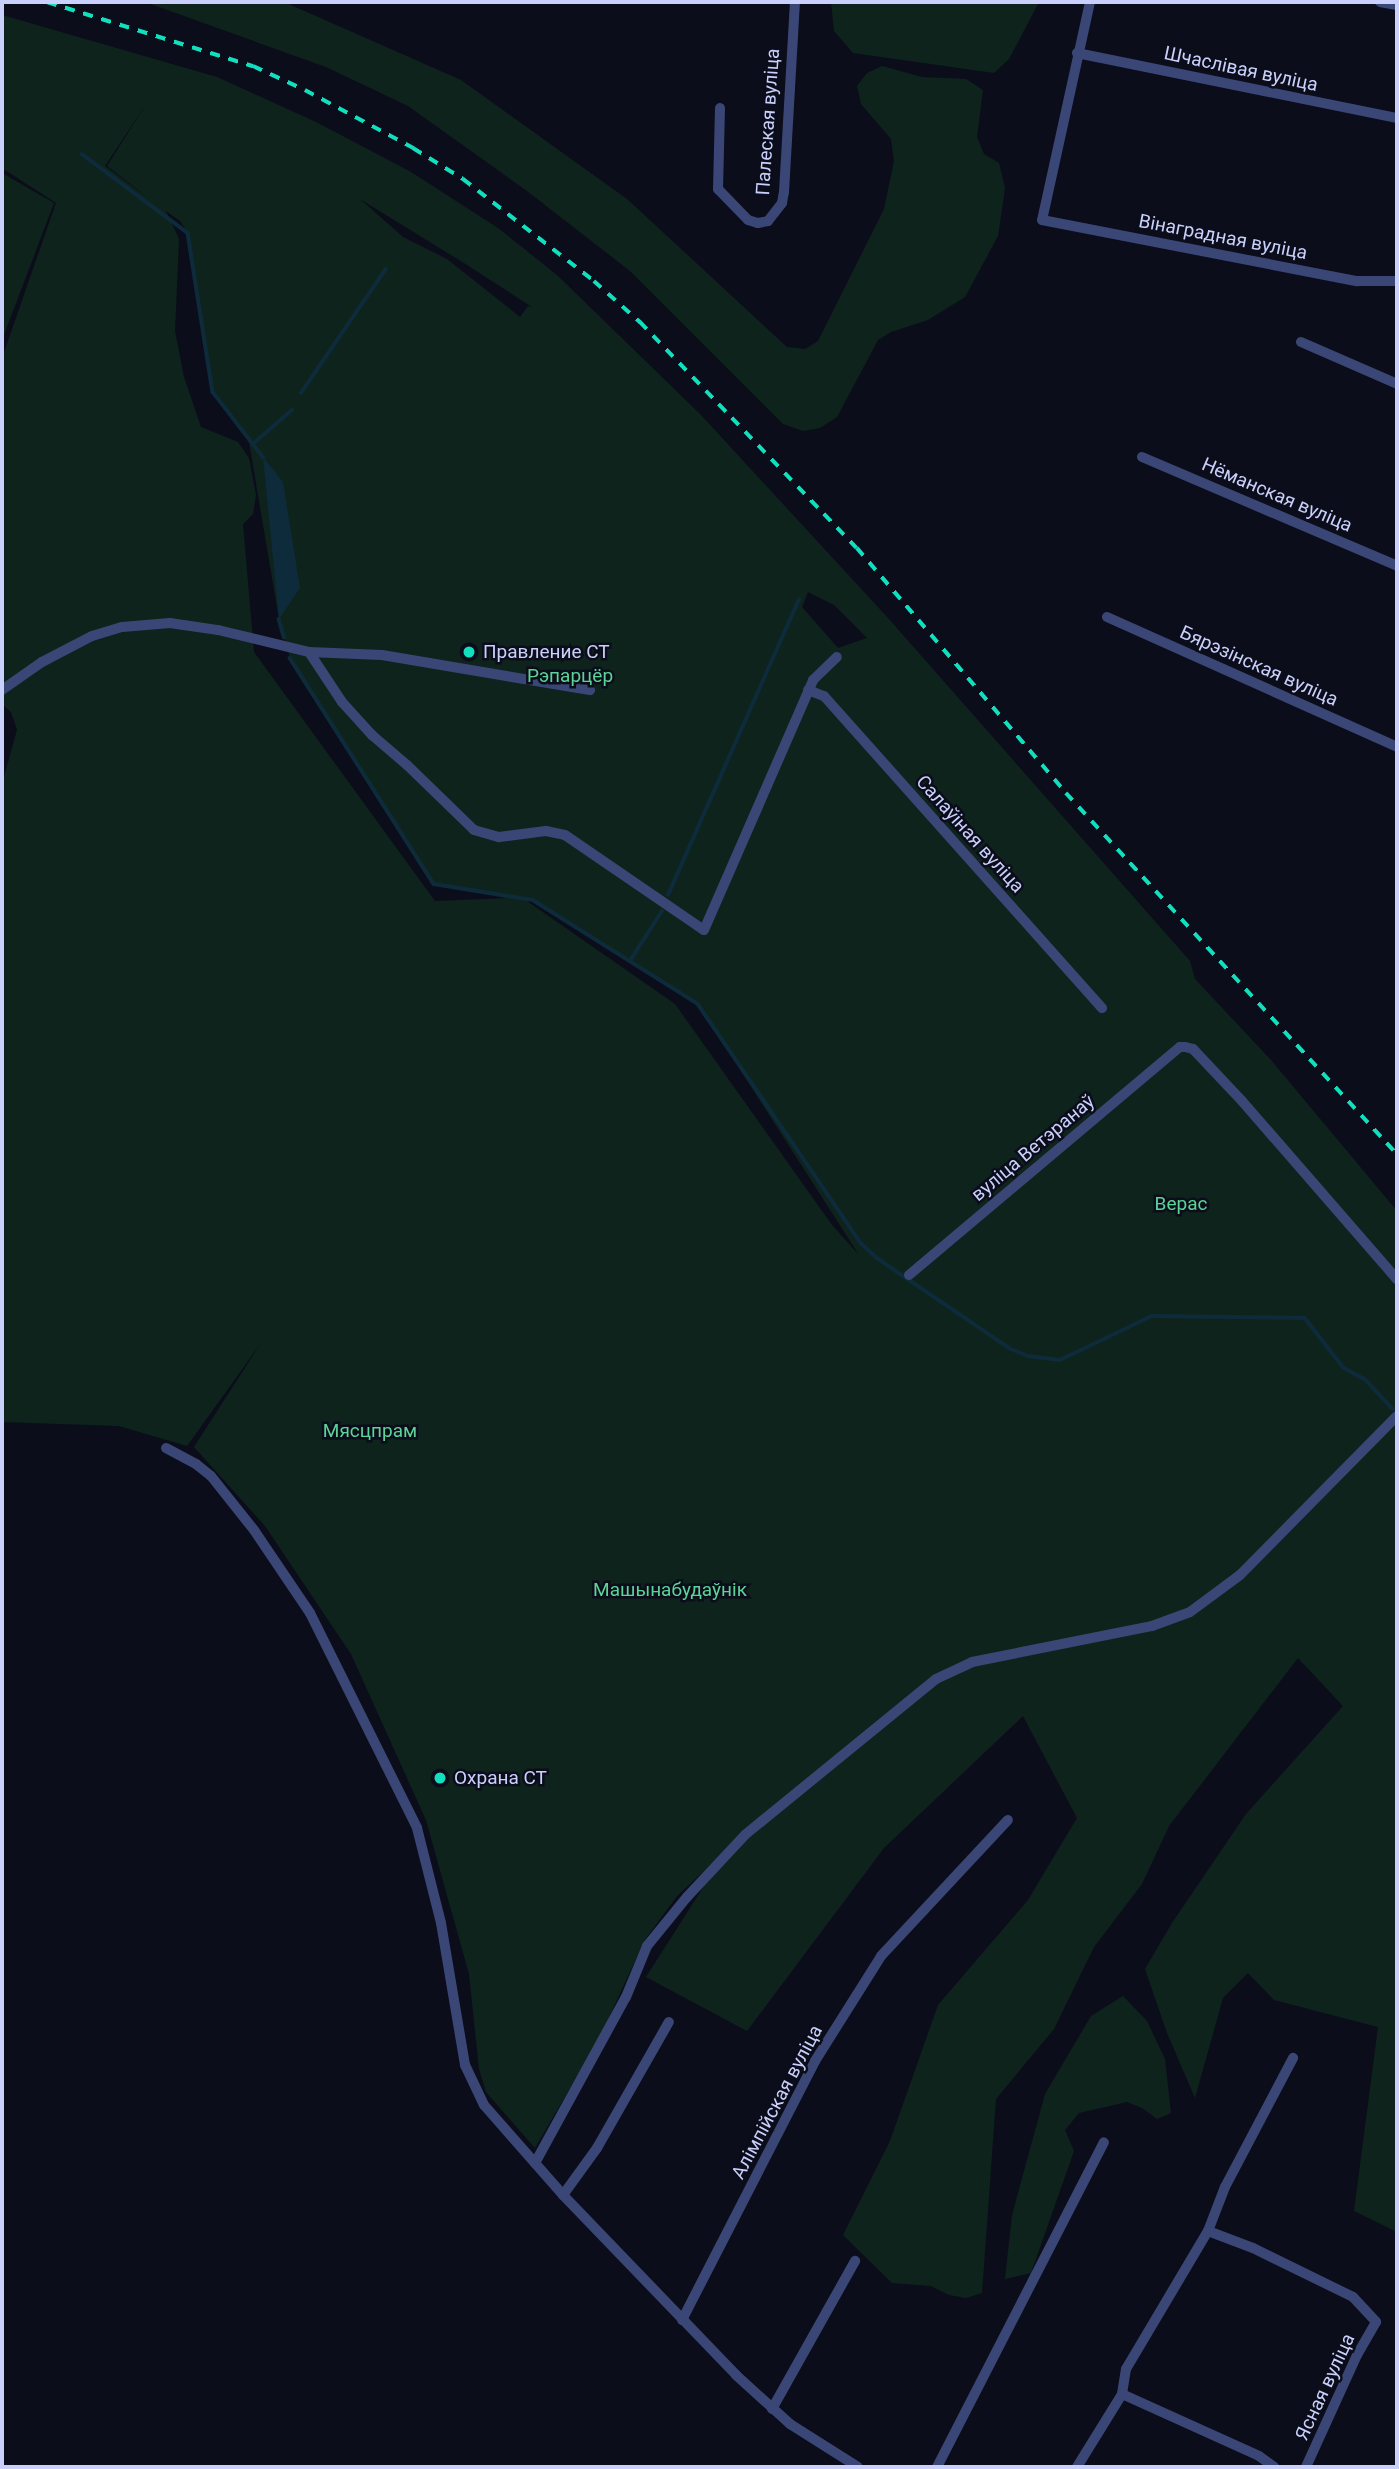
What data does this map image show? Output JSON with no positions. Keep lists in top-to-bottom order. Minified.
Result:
{"streets":{"street":["Шчаслівая вуліца","Палеская вуліца","Вінаградная вуліца","Нёманская вуліца","Бярэзінская вуліца","Салаўіная вуліца","вуліца Ветэранаў","Алімпійская вуліца","Ясная вуліца"]},"crossings":[["Шчаслівая вуліца","Вінаградная вуліца"]],"parks":["Рэпарцёр","Верас","Мясцпрам","Машынабудаўнік"],"places":["Правление СТ","Охрана СТ"]}
